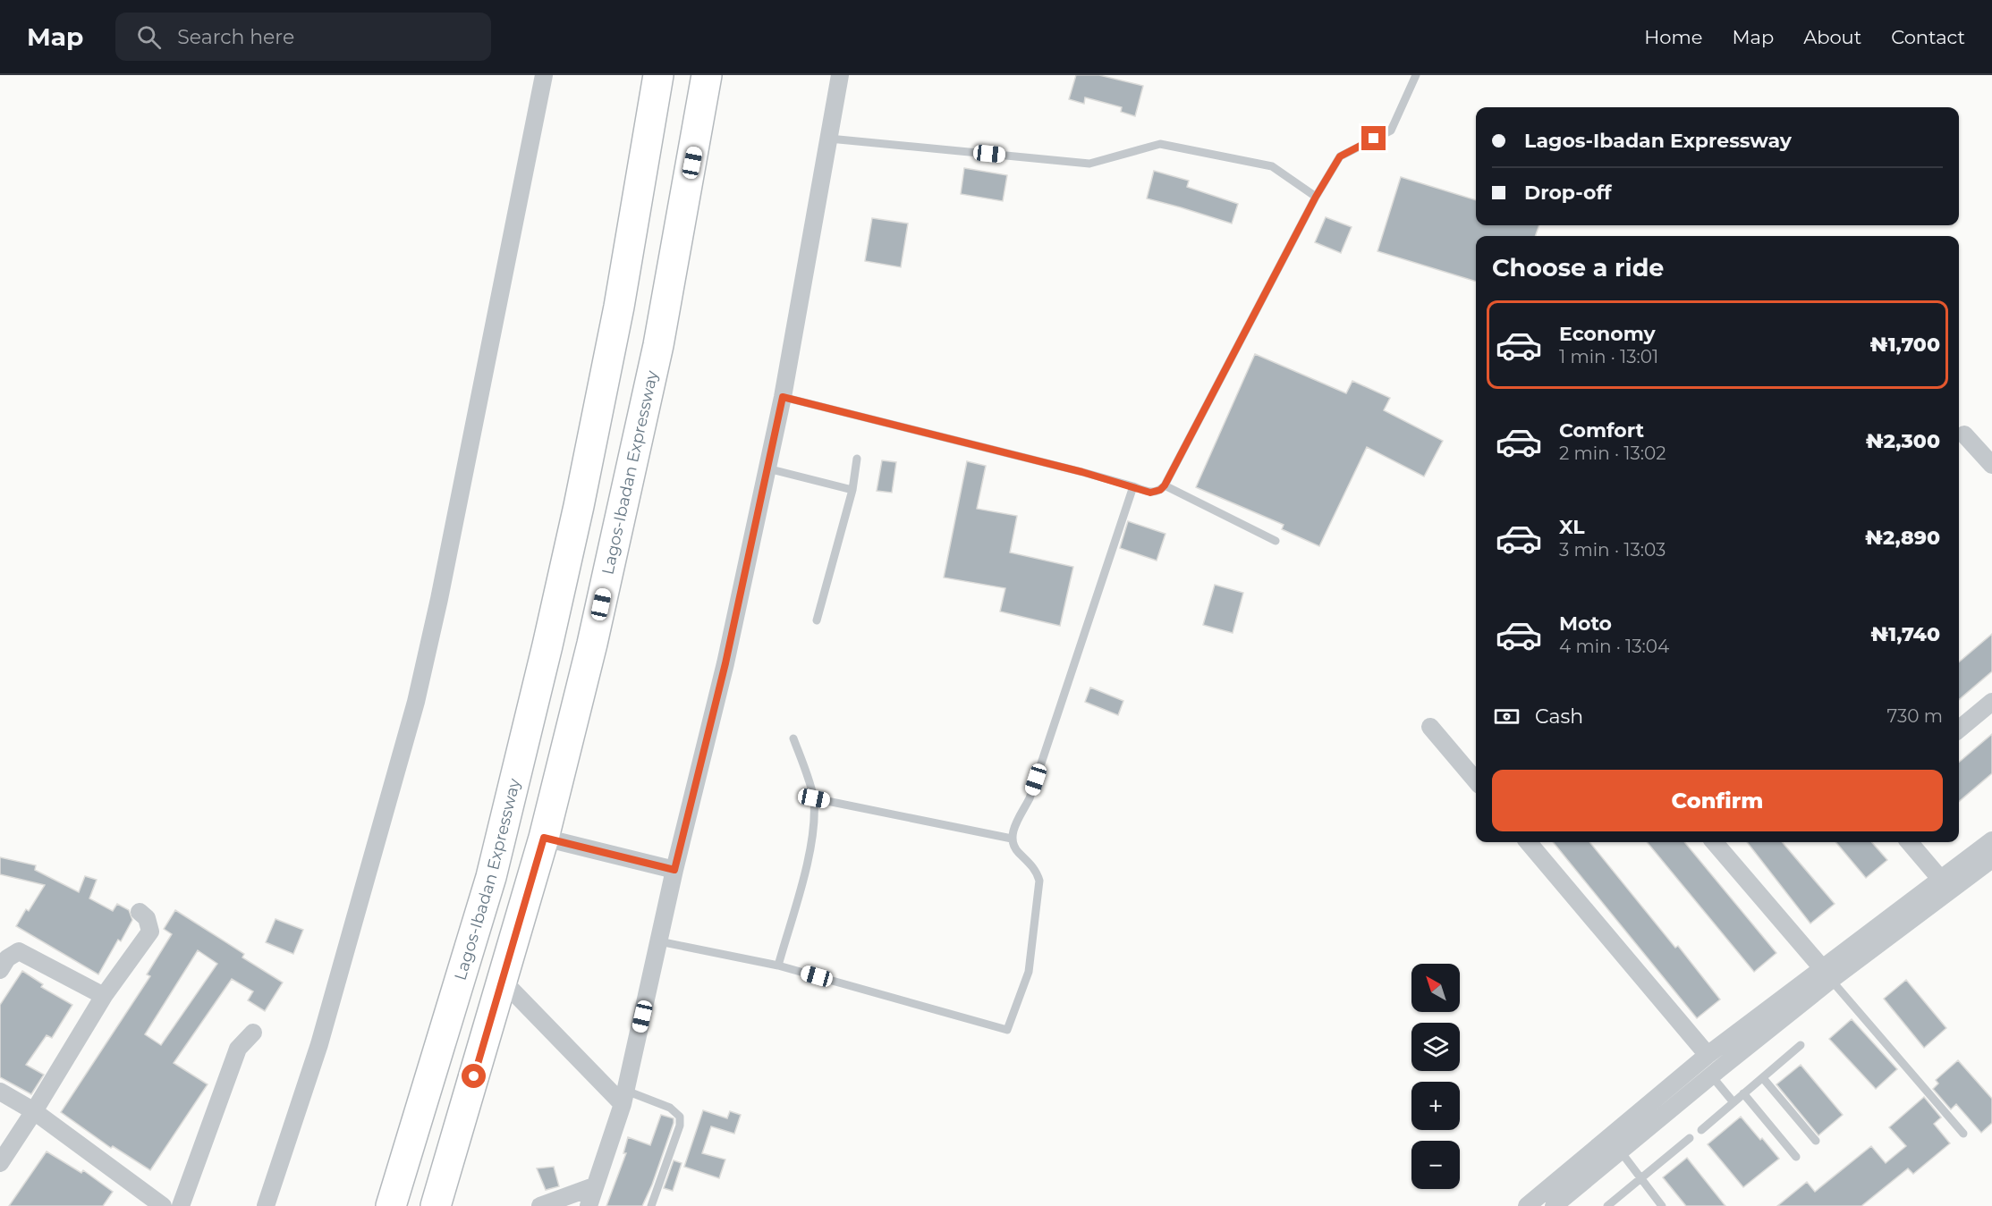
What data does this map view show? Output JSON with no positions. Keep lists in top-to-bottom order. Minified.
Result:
{"streets":{"highway":["Lagos-Ibadan Expressway"]},"north":"top left","page":{"header":"Map","search":"Search here","nav":["Home","Map","About","Contact"],"banner":["Lagos-Ibadan Expressway","Drop-off"],"heading":"Choose a ride","list":[{"name":"Economy","note":"1 min · 13:01","value":"₦1,700"},{"name":"Comfort","note":"2 min · 13:02","value":"₦2,300"},{"name":"XL","note":"3 min · 13:03","value":"₦2,890"},{"name":"Moto","note":"4 min · 13:04","value":"₦1,740"}],"pay":["Cash","730 m"],"buttons":"Confirm","map_buttons":["+","−"]}}
